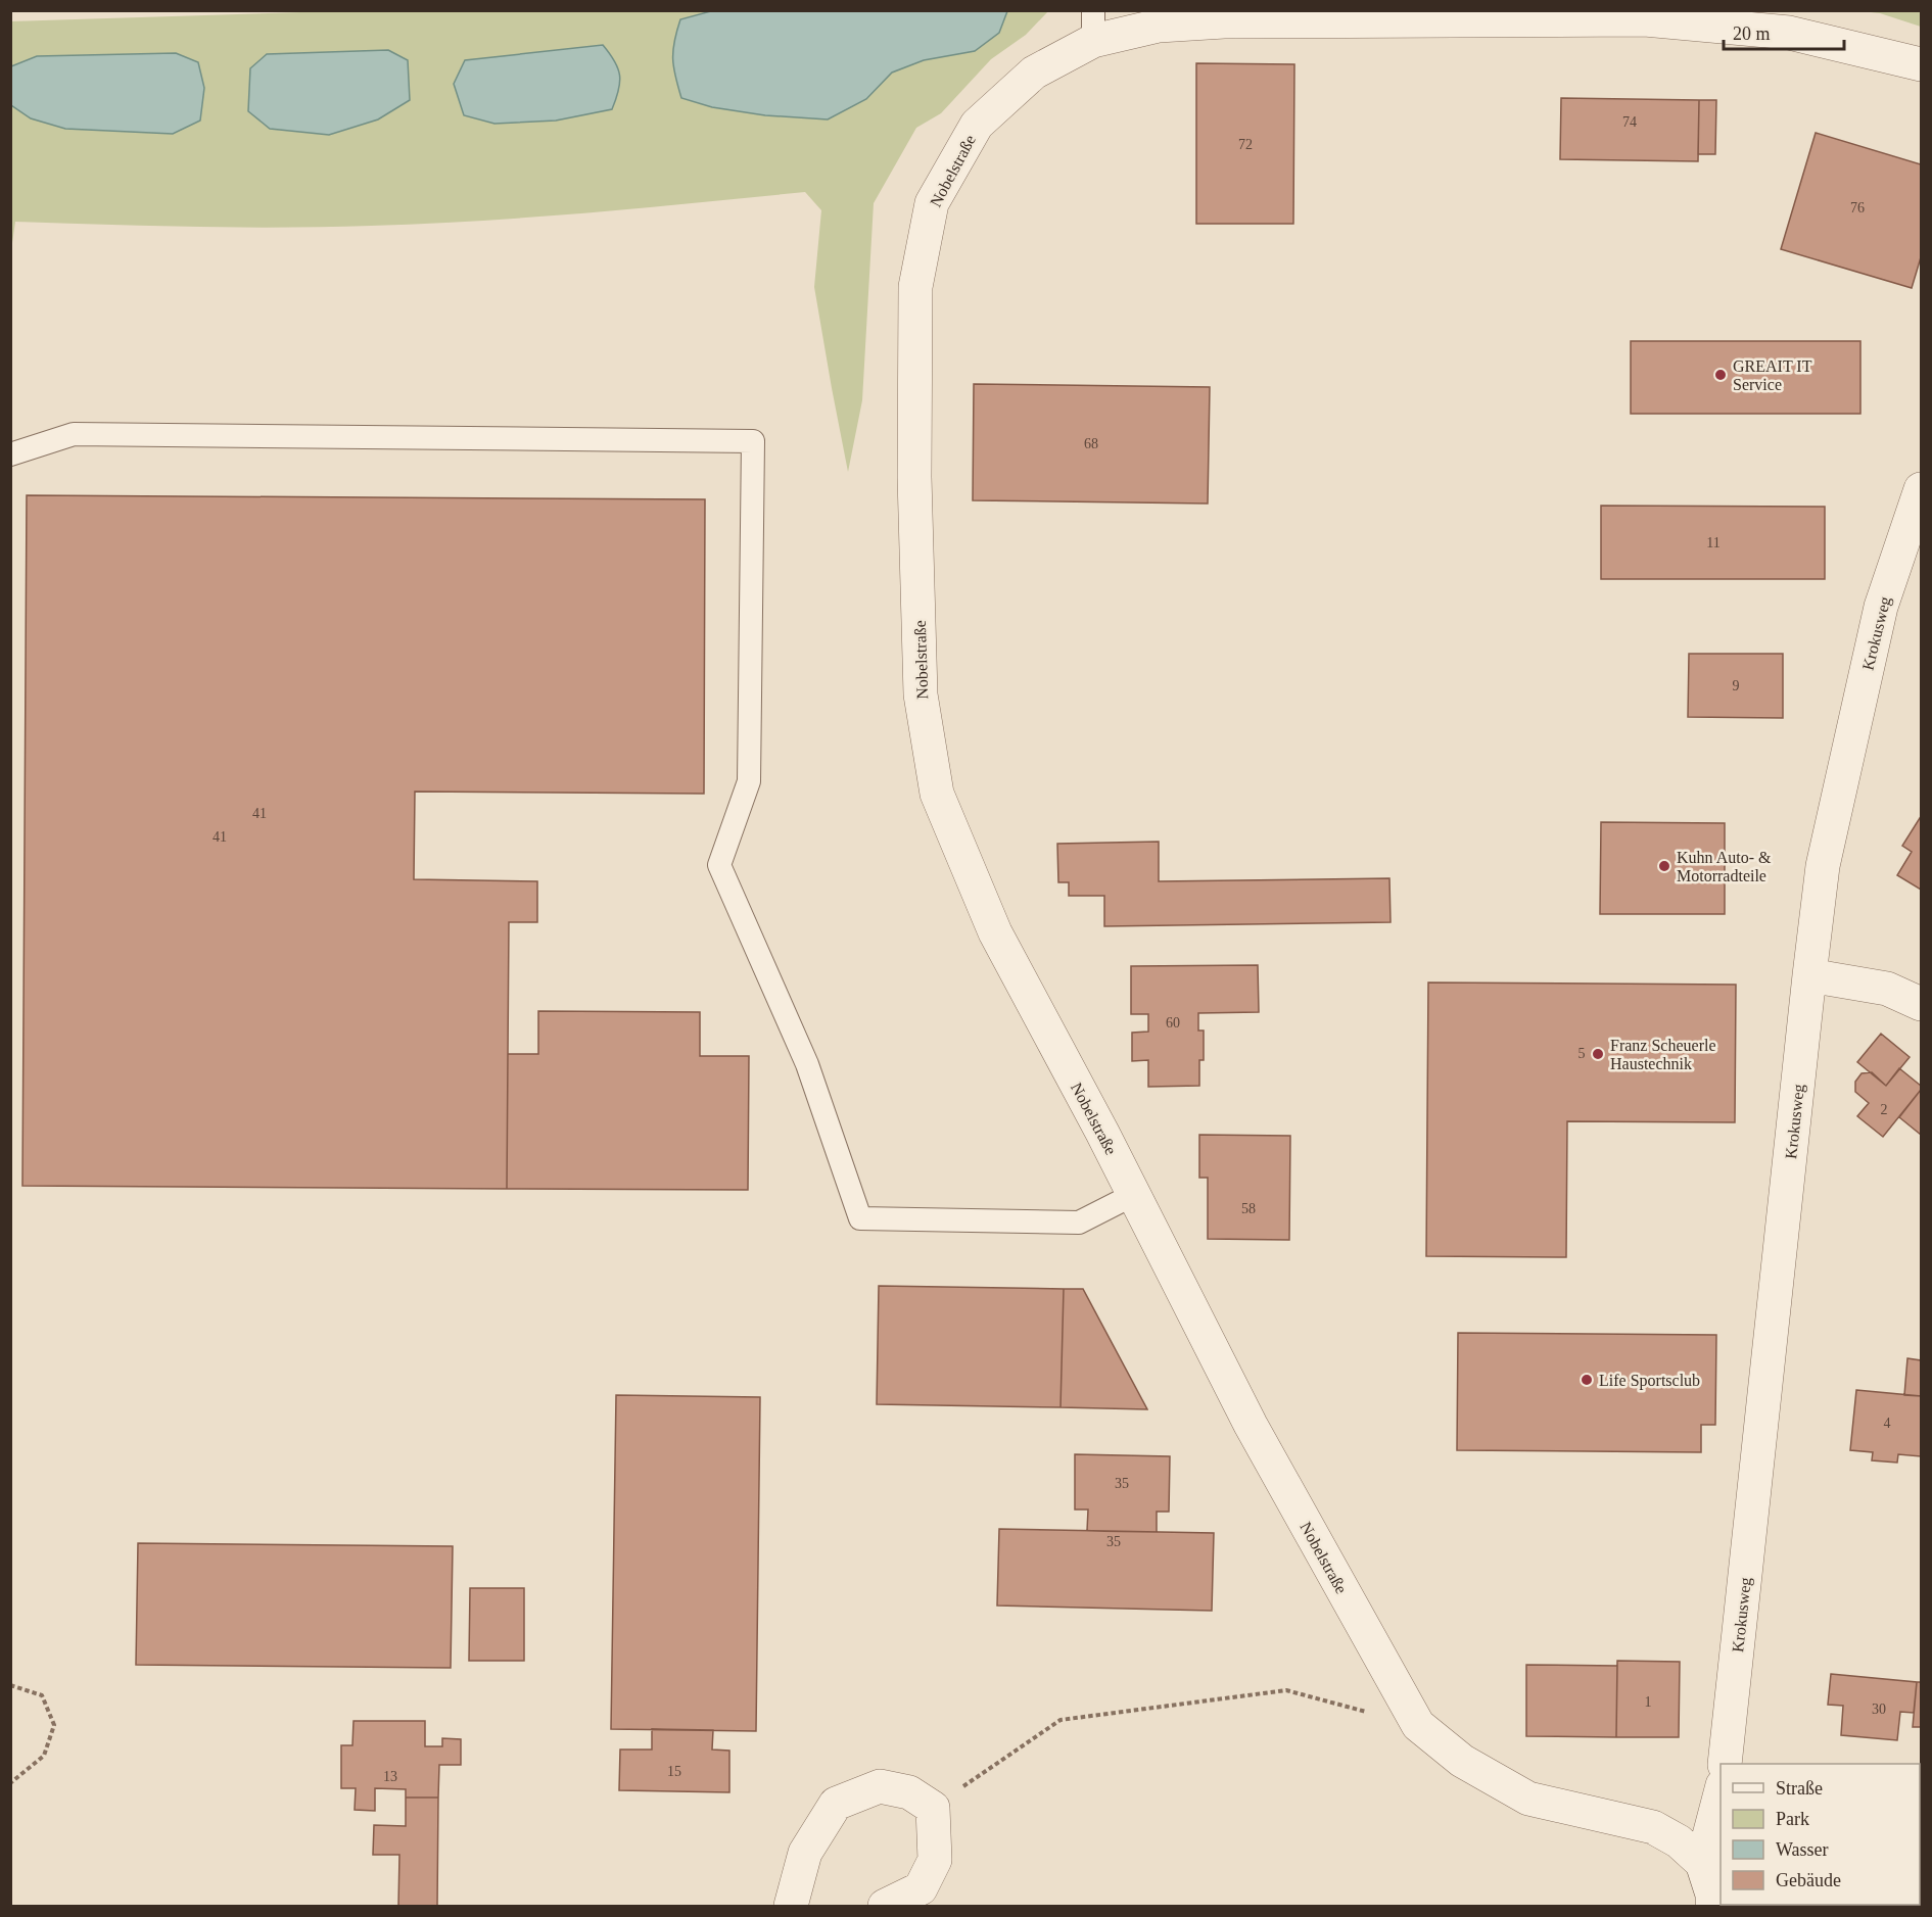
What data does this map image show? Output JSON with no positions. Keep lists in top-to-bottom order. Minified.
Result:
{"streets":{"street":["Nobelstraße","Krokusweg"]},"places":["GREAIT IT Service","Kuhn Auto- & Motorradteile","Franz Scheuerle Haustechnik","Life Sportsclub"],"house_numbers":["74","72","76","68","11","9","41","41","60","5","2","58","4","35","35","1","30","15","13"],"legend":["Straße","Park","Wasser","Gebäude"],"scale_bar":"20 m"}
